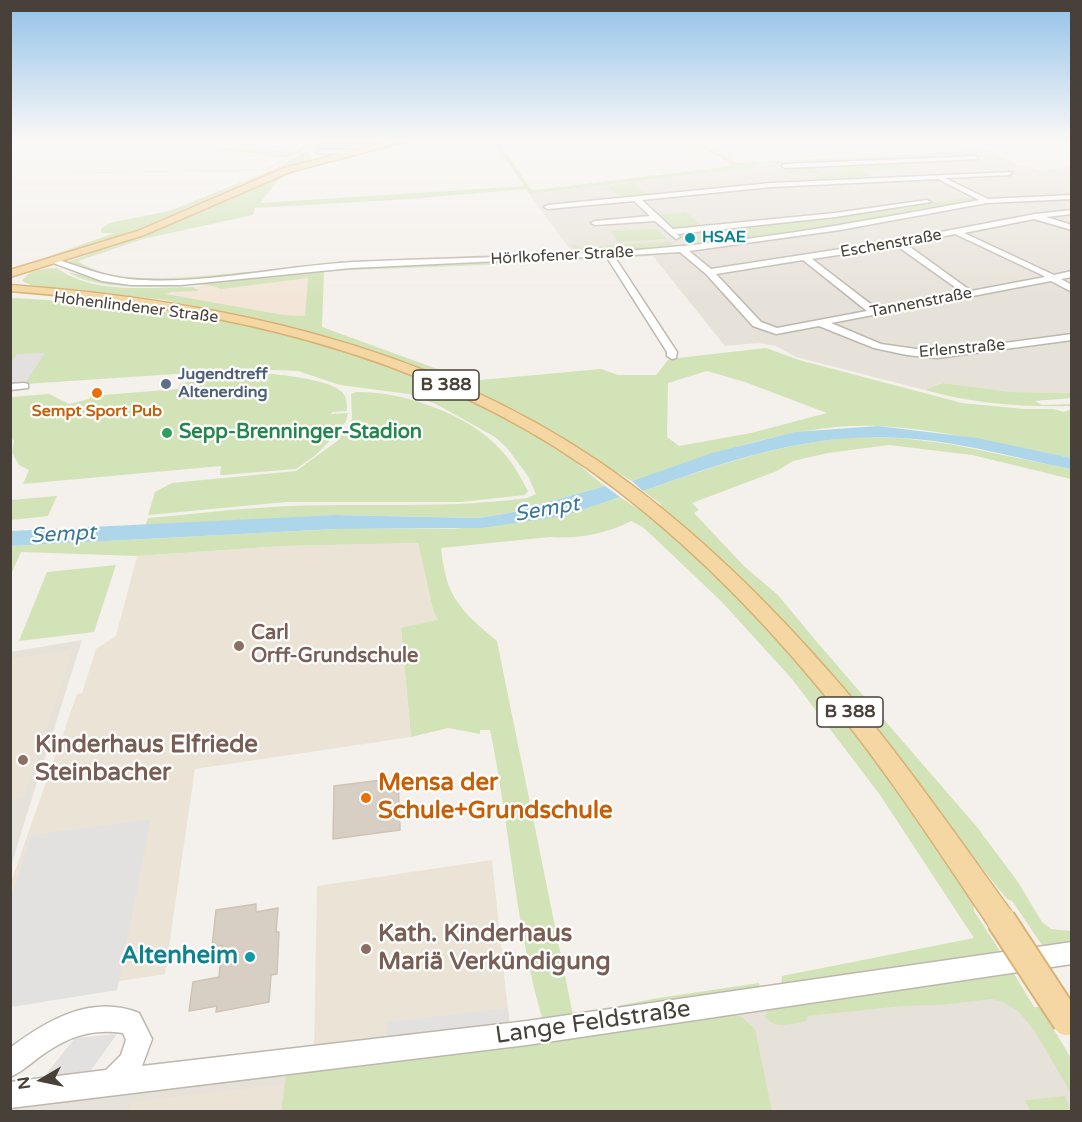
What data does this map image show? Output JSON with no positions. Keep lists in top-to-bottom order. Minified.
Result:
{"streets":{"main road":["Hohenlindener Straße","B 388"],"street":["Eschenstraße","Hörlkofener Straße","Tannenstraße","Erlenstraße","Lange Feldstraße"]},"crossings":[["Eschenstraße","Tannenstraße"],["Tannenstraße","Erlenstraße"],["Hohenlindener Straße","B 388"]],"water":["Sempt"],"places":["HSAE","Jugendtreff Altenerding","Sempt Sport Pub","Sepp-Brenninger-Stadion","Carl Orff-Grundschule","Kinderhaus Elfriede Steinbacher","Mensa der Schule+Grundschule","Kath. Kinderhaus Mariä Verkündigung","Altenheim"],"north":"left"}
